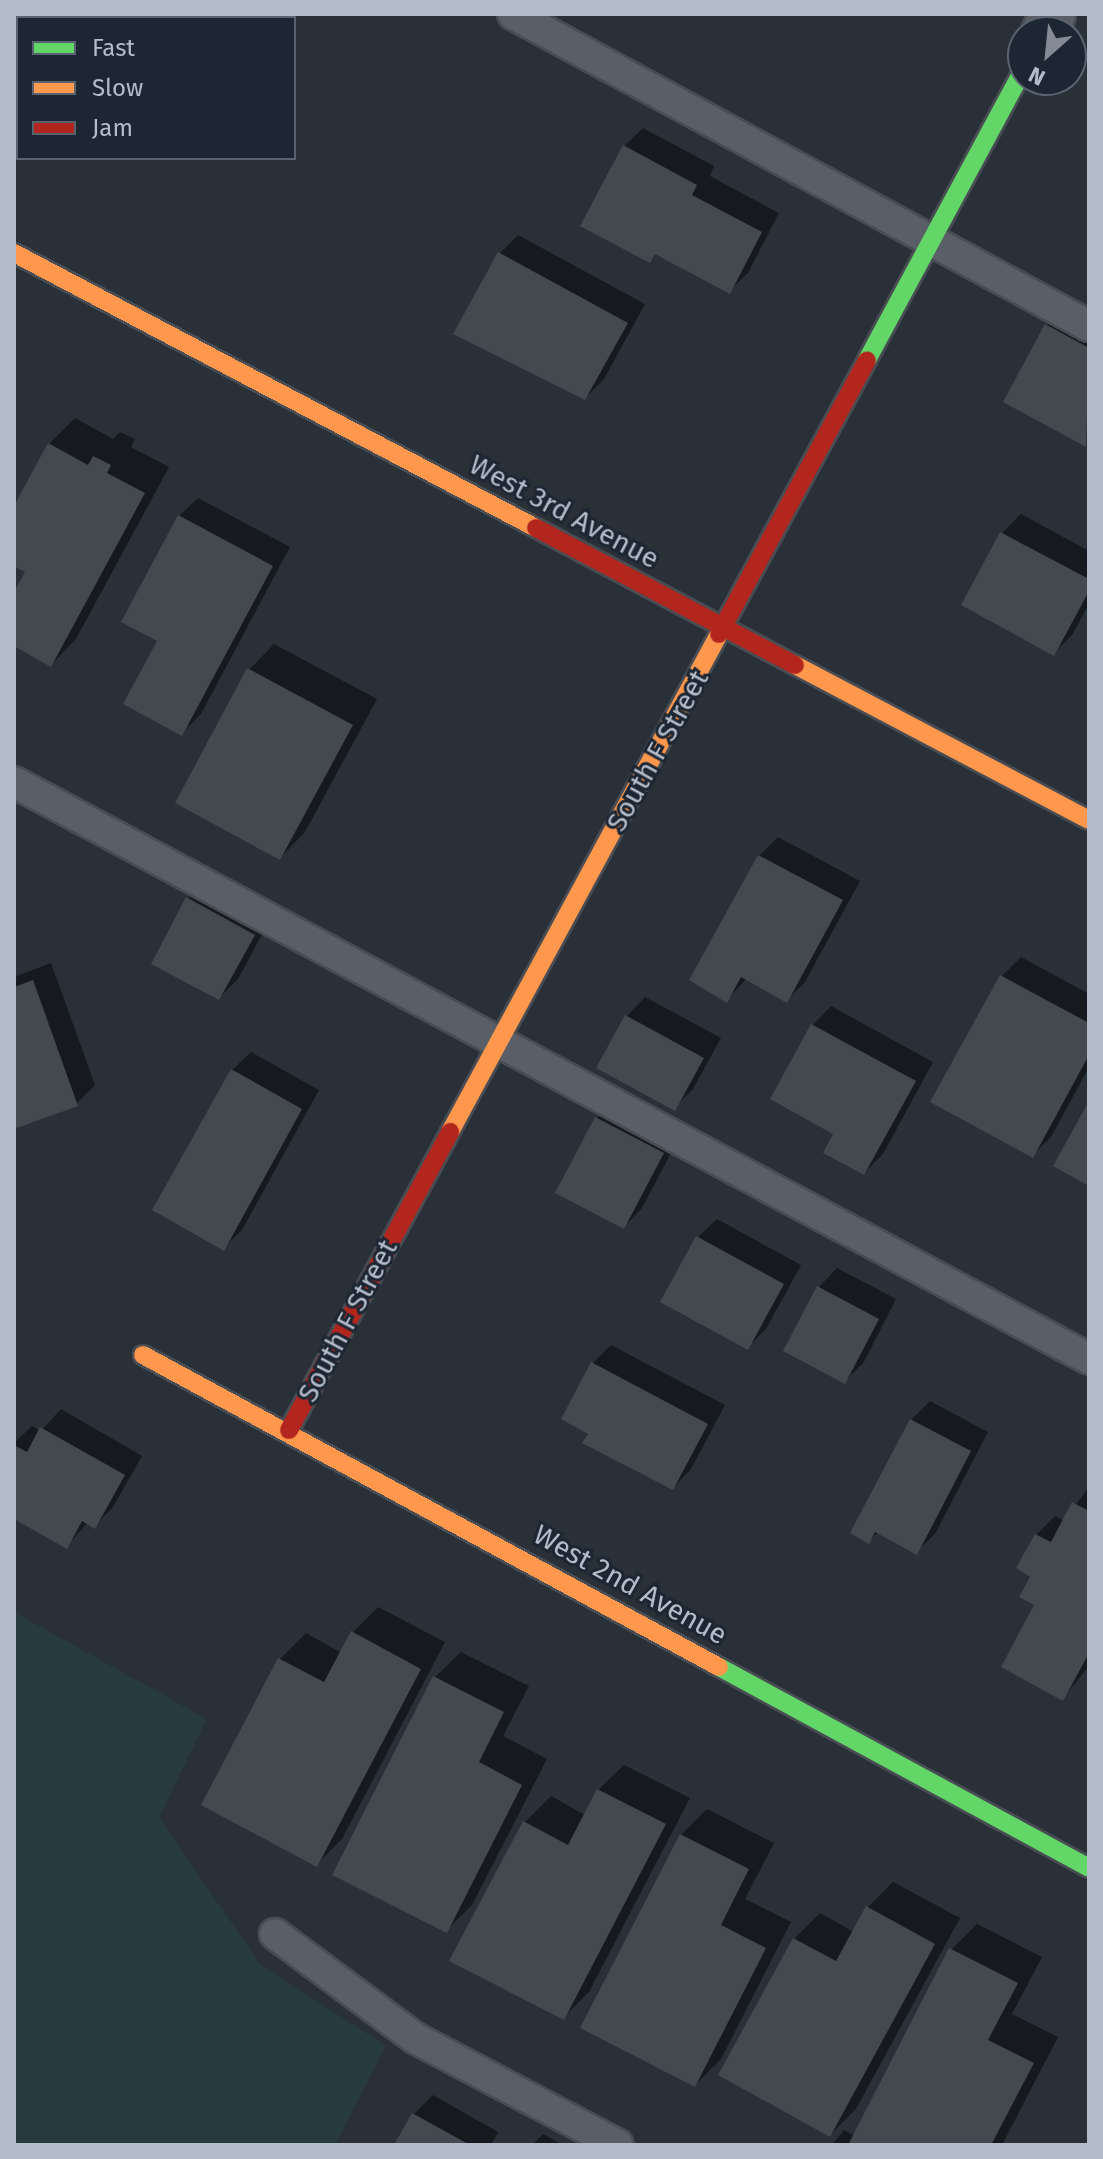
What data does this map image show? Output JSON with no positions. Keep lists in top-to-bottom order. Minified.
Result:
{"streets":{"street":["West 3rd Avenue","South F Street","West 2nd Avenue"]},"crossings":[["West 3rd Avenue","South F Street"],["South F Street","West 2nd Avenue"]],"legend":["Fast","Slow","Jam"],"north":"bottom left"}
